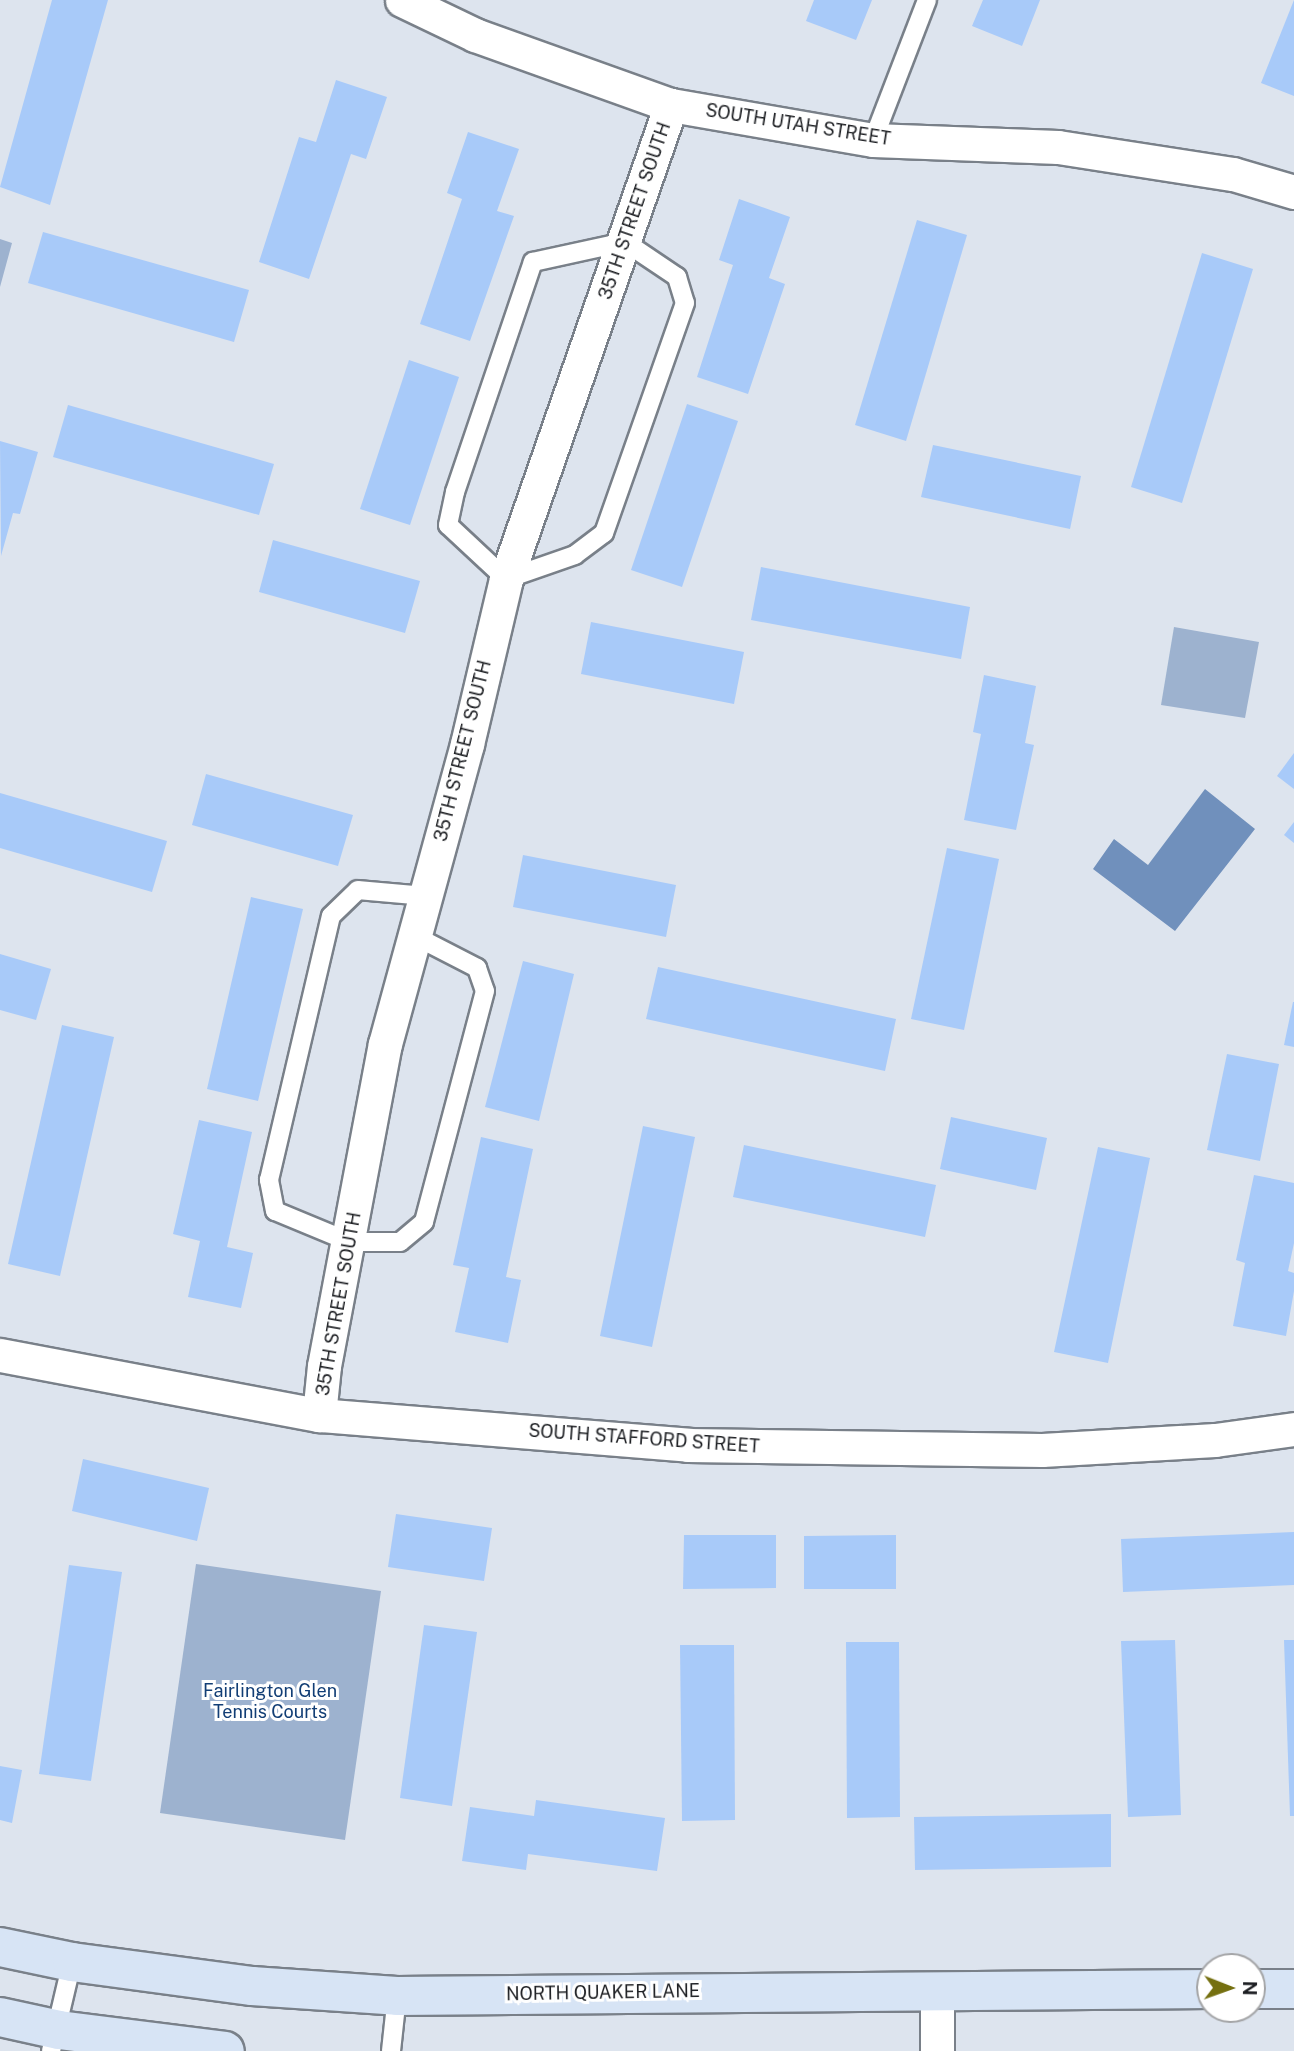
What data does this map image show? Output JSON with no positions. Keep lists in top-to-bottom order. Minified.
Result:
{"streets":{"main road":["NORTH QUAKER LANE"],"street":["SOUTH UTAH STREET","35TH STREET SOUTH","SOUTH STAFFORD STREET"]},"crossings":[["SOUTH UTAH STREET","35TH STREET SOUTH"],["35TH STREET SOUTH","SOUTH STAFFORD STREET"]],"parks":["Fairlington Glen Tennis Courts"],"north":"right"}
